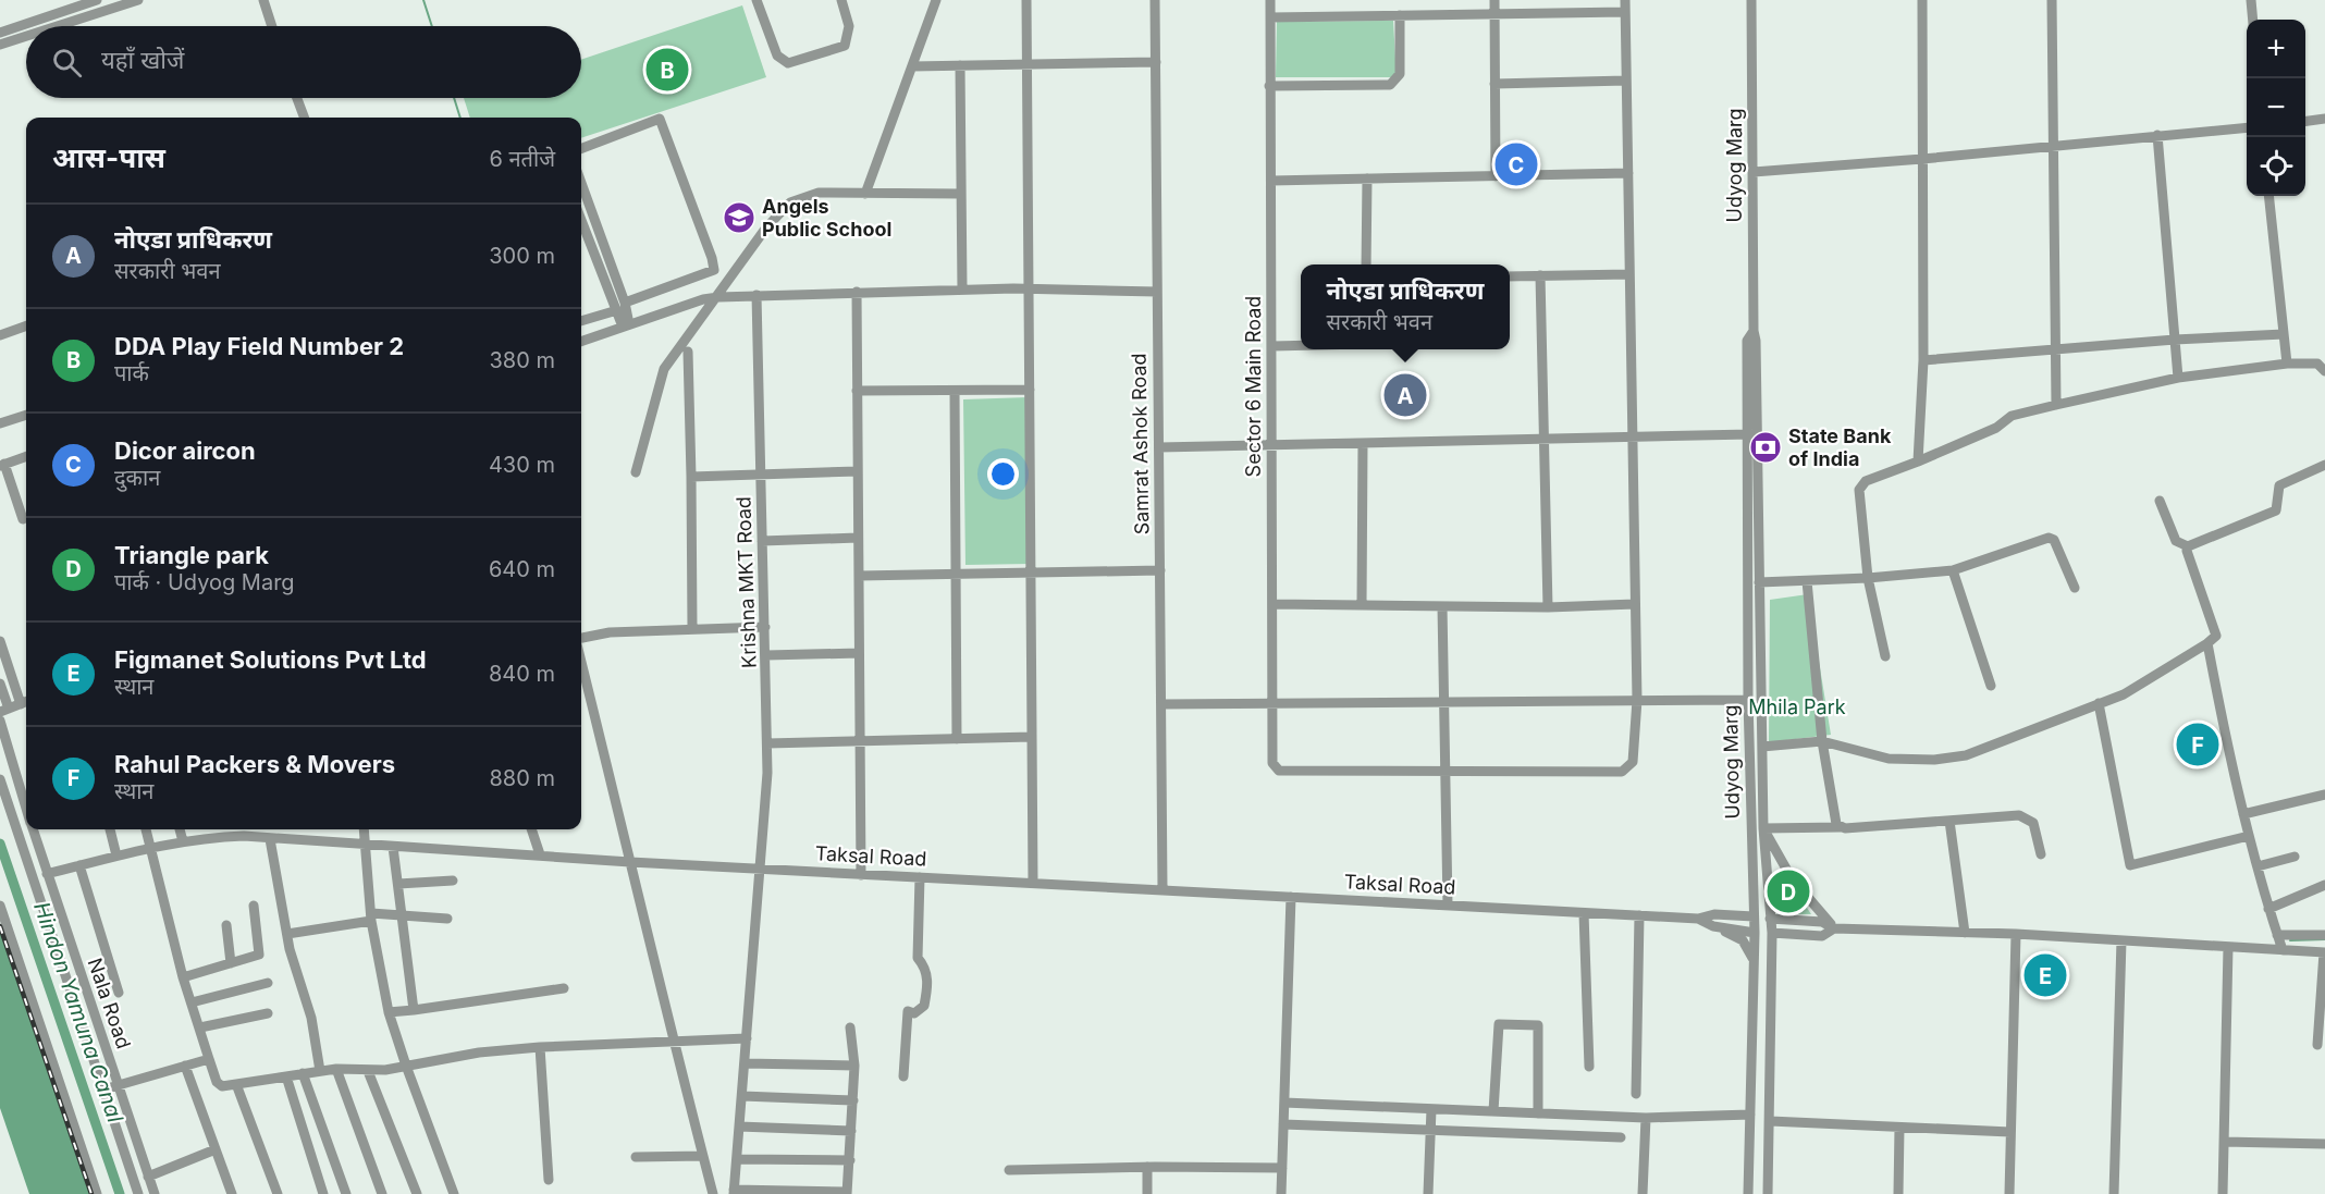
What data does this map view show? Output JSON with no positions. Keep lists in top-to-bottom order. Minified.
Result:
{"streets":{"street":["Udyog Marg","Sector 6 Main Road","Samrat Ashok Road","Krishna MKT Road","Taksal Road","Nala Road"]},"crossings":[["Udyog Marg","Taksal Road"],["Samrat Ashok Road","Taksal Road"],["Krishna MKT Road","Taksal Road"],["Taksal Road","Nala Road"]],"water":["Hindon Yamuna Canal"],"parks":["Mhila Park"],"places":{"school or university":["Angels Public School"],"bank":["State Bank of India"]},"page":{"map_buttons":["+","−"],"search":"यहाँ खोजें","pins":["B","C","A","F","D","E"],"heading":["आस-पास","6 नतीजे"],"list":[{"mark":"A","name":"नोएडा प्राधिकरण","note":"सरकारी भवन","value":"300 m"},{"mark":"B","name":"DDA Play Field Number 2","note":"पार्क","value":"380 m"},{"mark":"C","name":"Dicor aircon","note":"दुकान","value":"430 m"},{"mark":"D","name":"Triangle park","note":"पार्क · Udyog Marg","value":"640 m"},{"mark":"E","name":"Figmanet Solutions Pvt Ltd","note":"स्थान","value":"840 m"},{"mark":"F","name":"Rahul Packers & Movers","note":"स्थान","value":"880 m"}],"popup":["नोएडा प्राधिकरण","सरकारी भवन"]}}
